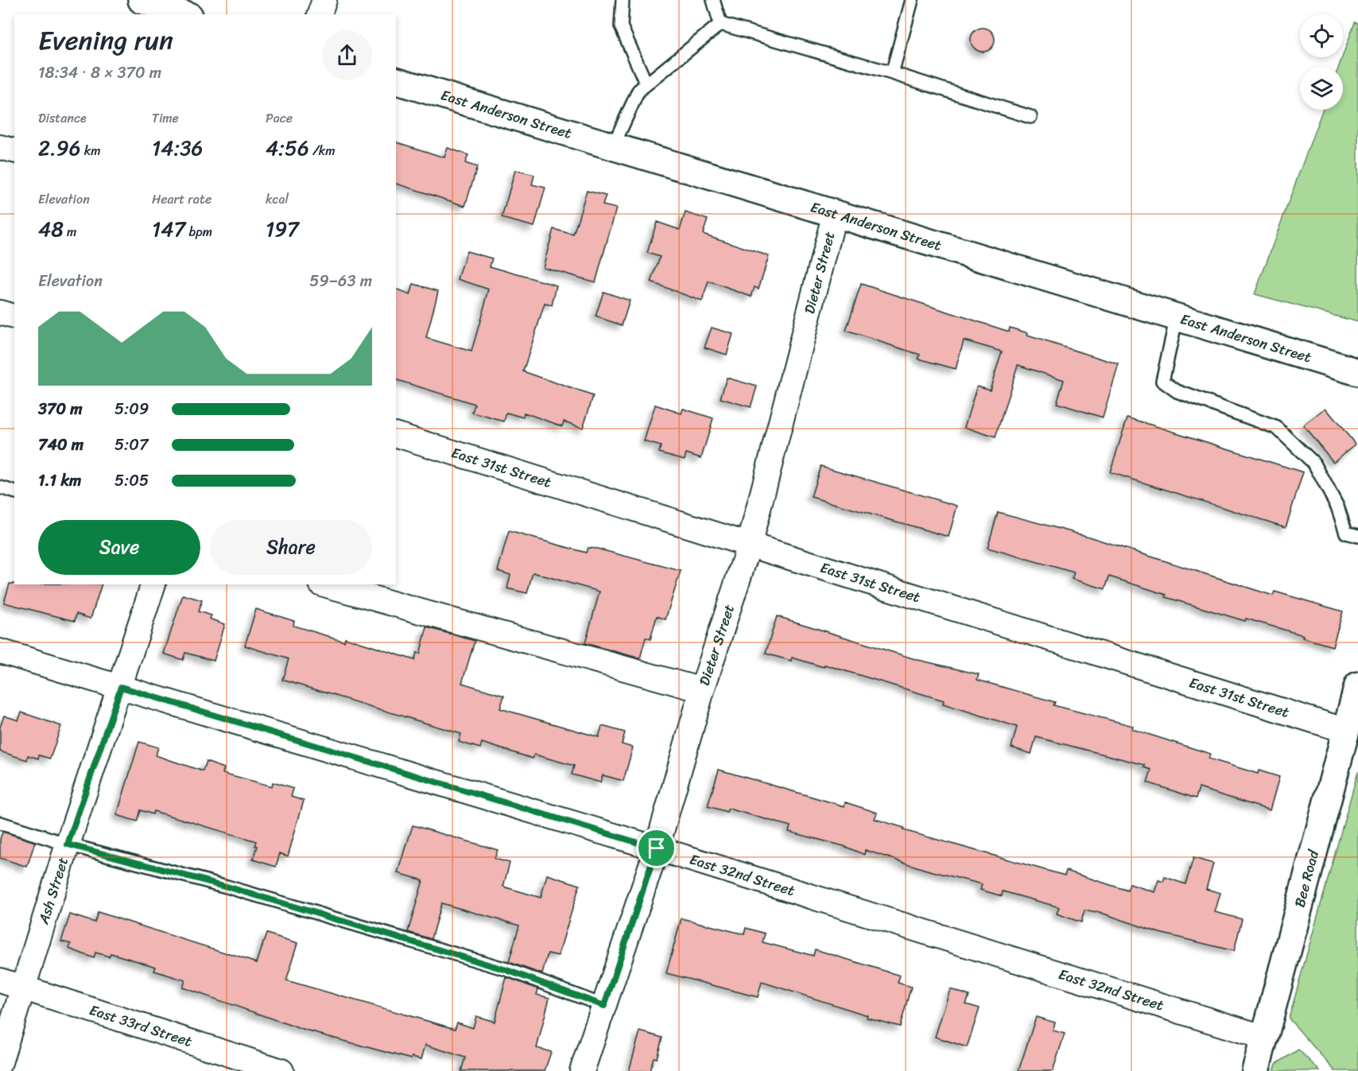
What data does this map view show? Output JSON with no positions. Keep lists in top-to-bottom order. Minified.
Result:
{"streets":{"main road":["East Anderson Street","Bee Road"],"street":["Dieter Street","East 31st Street","East 32nd Street","Ash Street","East 33rd Street"]},"crossings":[["East Anderson Street","Dieter Street"],["Dieter Street","East 31st Street"],["Dieter Street","East 32nd Street"],["East 31st Street","Bee Road"],["East 32nd Street","Bee Road"],["East 32nd Street","Ash Street"],["Ash Street","East 33rd Street"]],"page":{"heading":["Evening run","18:34 · 8 × 370 m"],"stats":[["Distance","2.96 km"],["Time","14:36"],["Pace","4:56 /km"],["Elevation","48 m"],["Heart rate","147 bpm"],["kcal","197"]],"chart":["Elevation","59–63 m"],"list":[{"name":"370 m","note":"5:09"},{"name":"740 m","note":"5:07"},{"name":"1.1 km","note":"5:05"}],"buttons":["Save","Share"]}}
